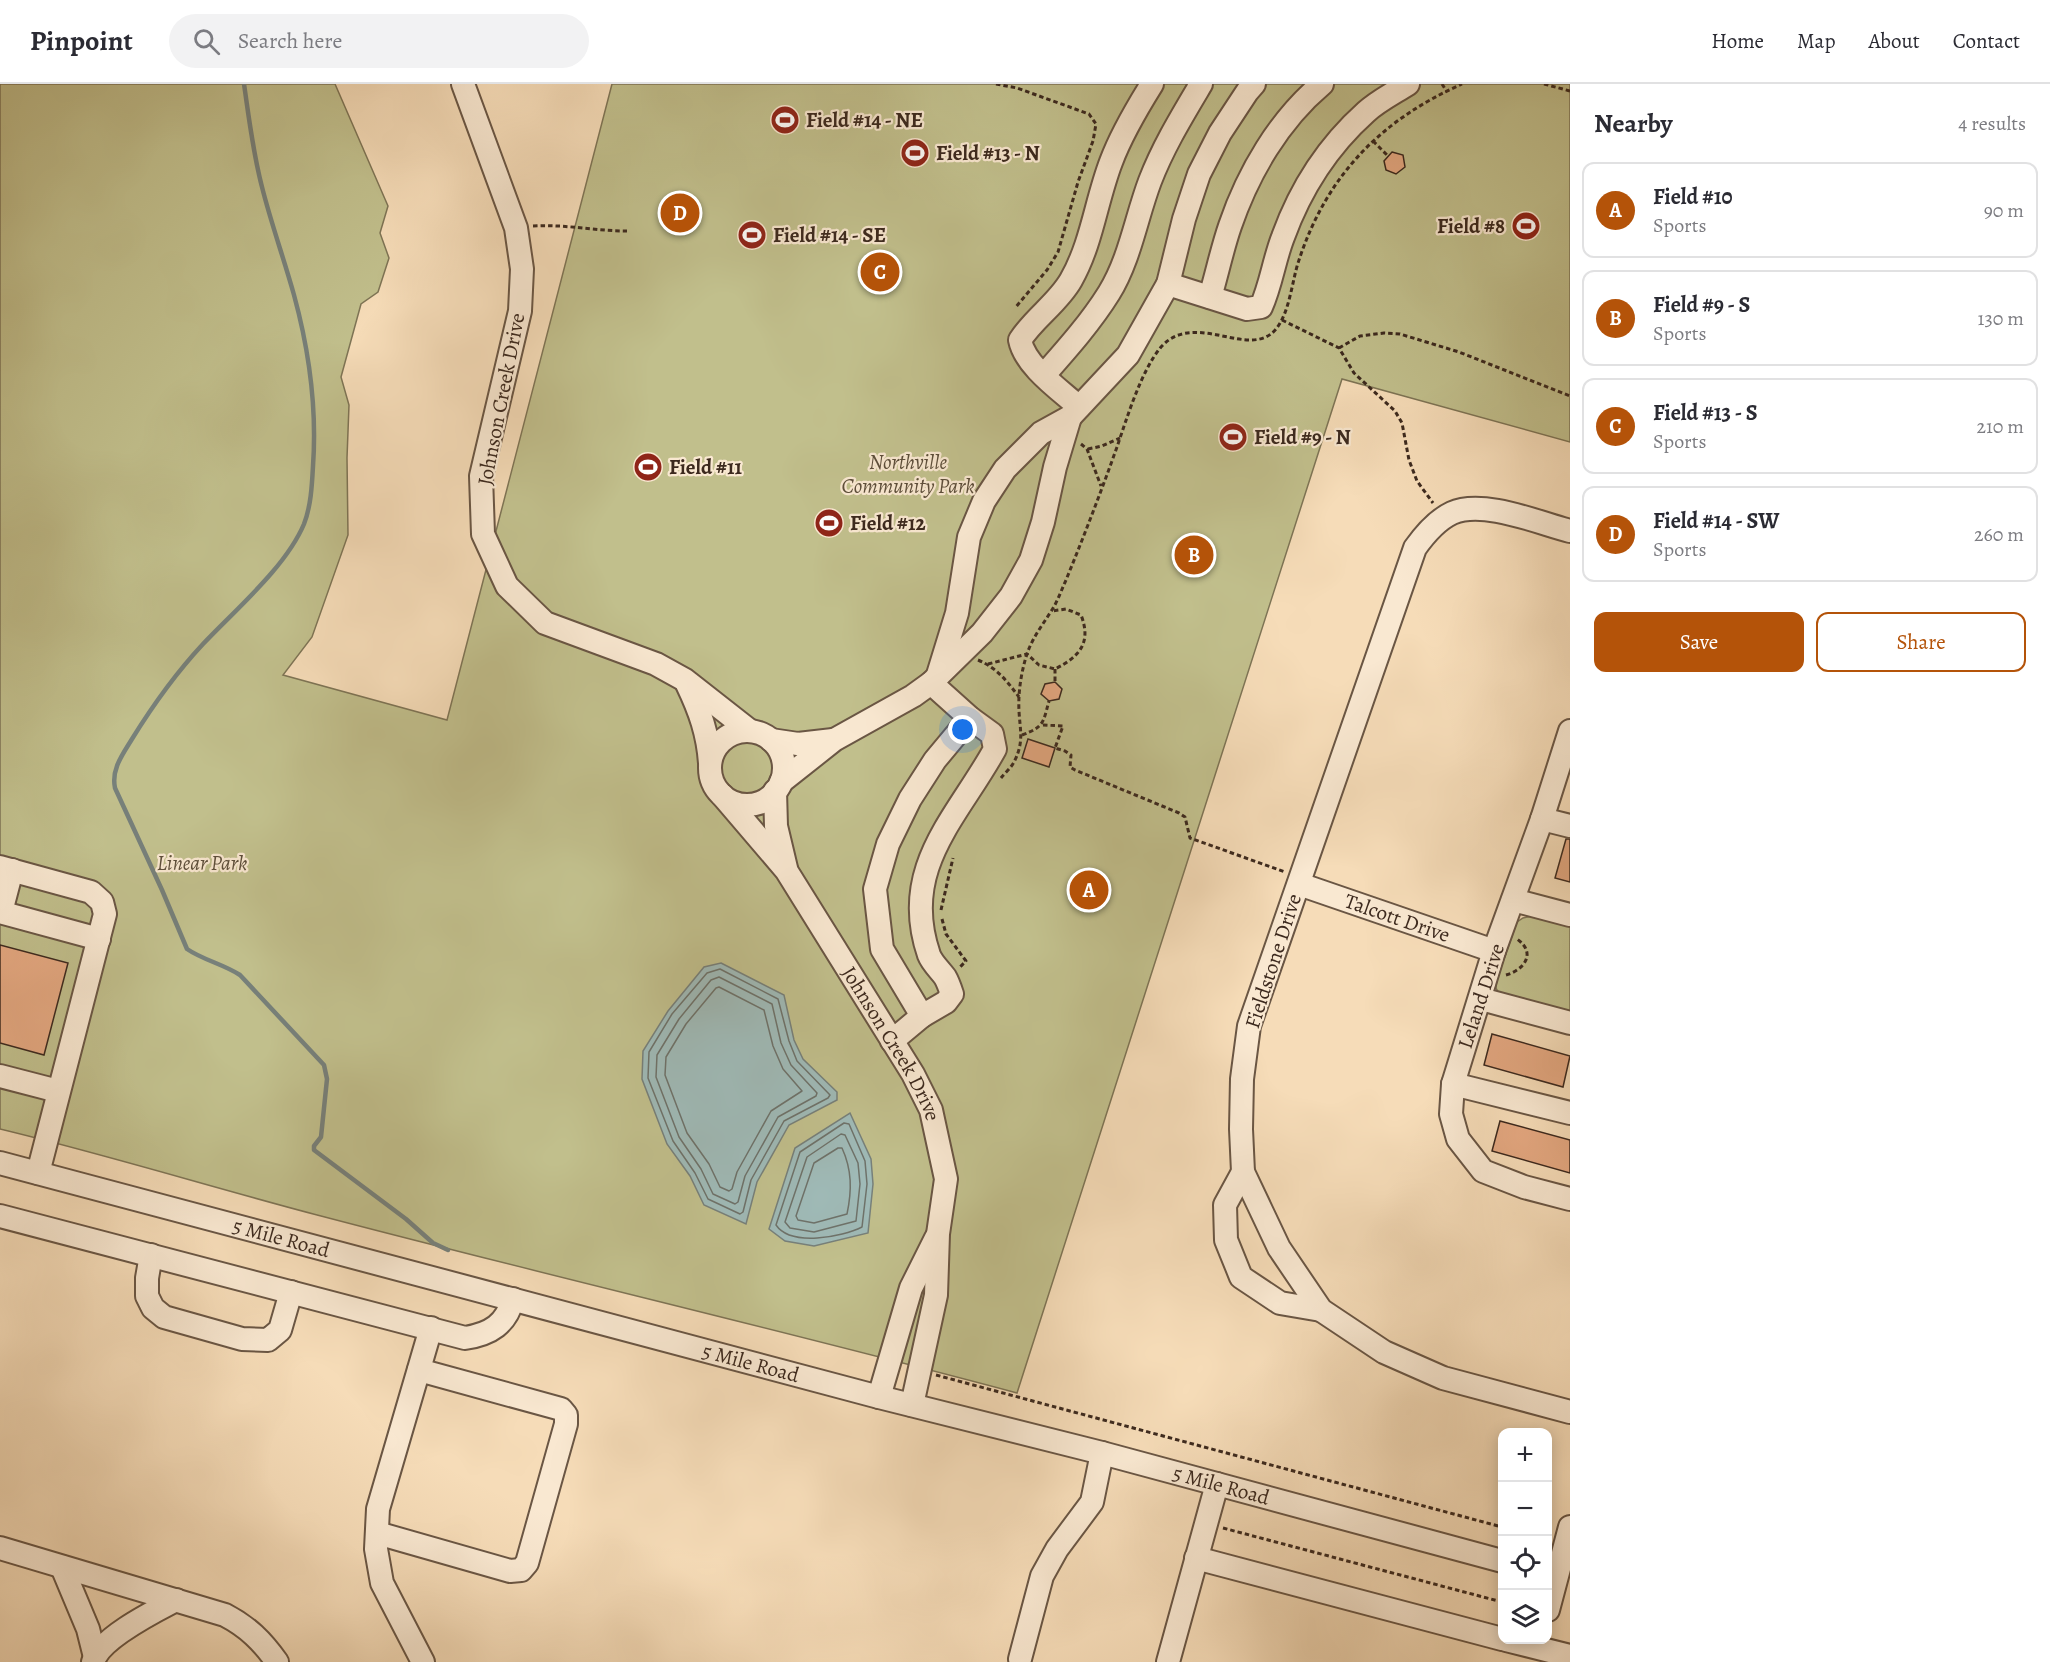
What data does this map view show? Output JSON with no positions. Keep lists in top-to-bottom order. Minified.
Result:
{"streets":{"street":["Johnson Creek Drive","Talcott Drive","Fieldstone Drive","Leland Drive","5 Mile Road"]},"crossings":[["Johnson Creek Drive","5 Mile Road"],["Talcott Drive","Fieldstone Drive"],["Talcott Drive","Leland Drive"]],"parks":["Northville Community Park","Linear Park"],"places":{"sports":["Field #14 - NE","Field #13 - N","Field #8","Field #14 - SE","Field #9 - N","Field #11","Field #12"]},"page":{"header":"Pinpoint","search":"Search here","nav":["Home","Map","About","Contact"],"heading":["Nearby","4 results"],"list":[{"mark":"A","name":"Field #10","note":"Sports","value":"90 m"},{"mark":"B","name":"Field #9 - S","note":"Sports","value":"130 m"},{"mark":"C","name":"Field #13 - S","note":"Sports","value":"210 m"},{"mark":"D","name":"Field #14 - SW","note":"Sports","value":"260 m"}],"pins":["D","C","B","A"],"buttons":["Save","Share"],"map_buttons":["+","−"]}}
